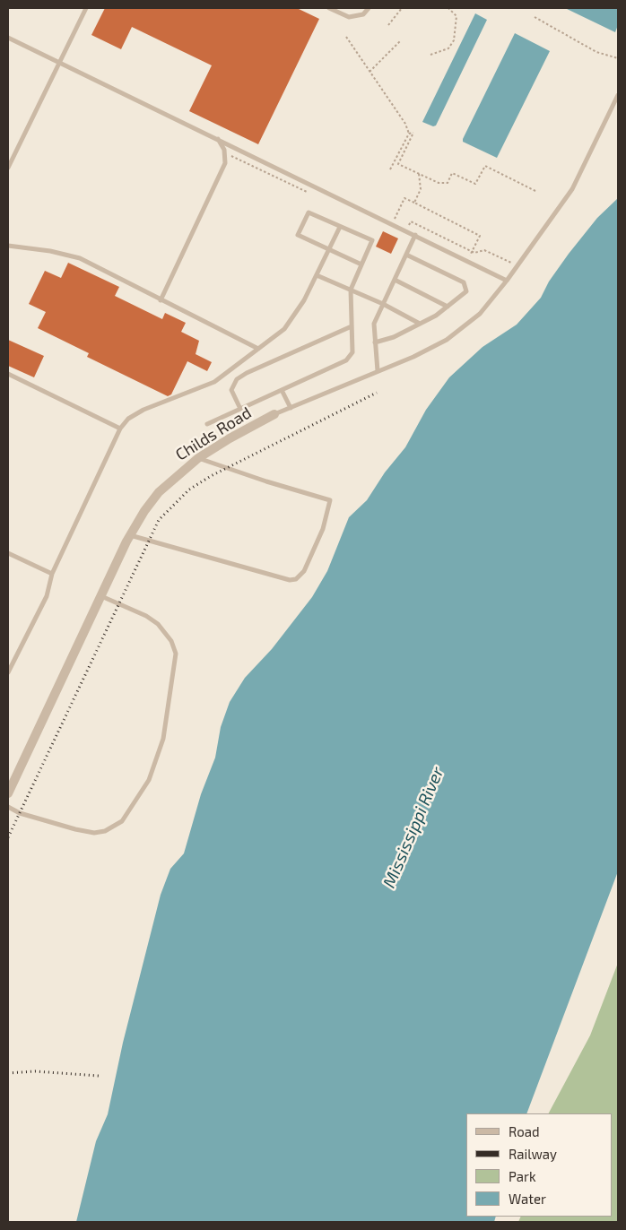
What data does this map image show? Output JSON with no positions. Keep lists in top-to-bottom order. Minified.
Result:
{"streets":{"street":["Childs Road"]},"water":["Mississippi River"],"legend":["Road","Railway","Park","Water"]}
